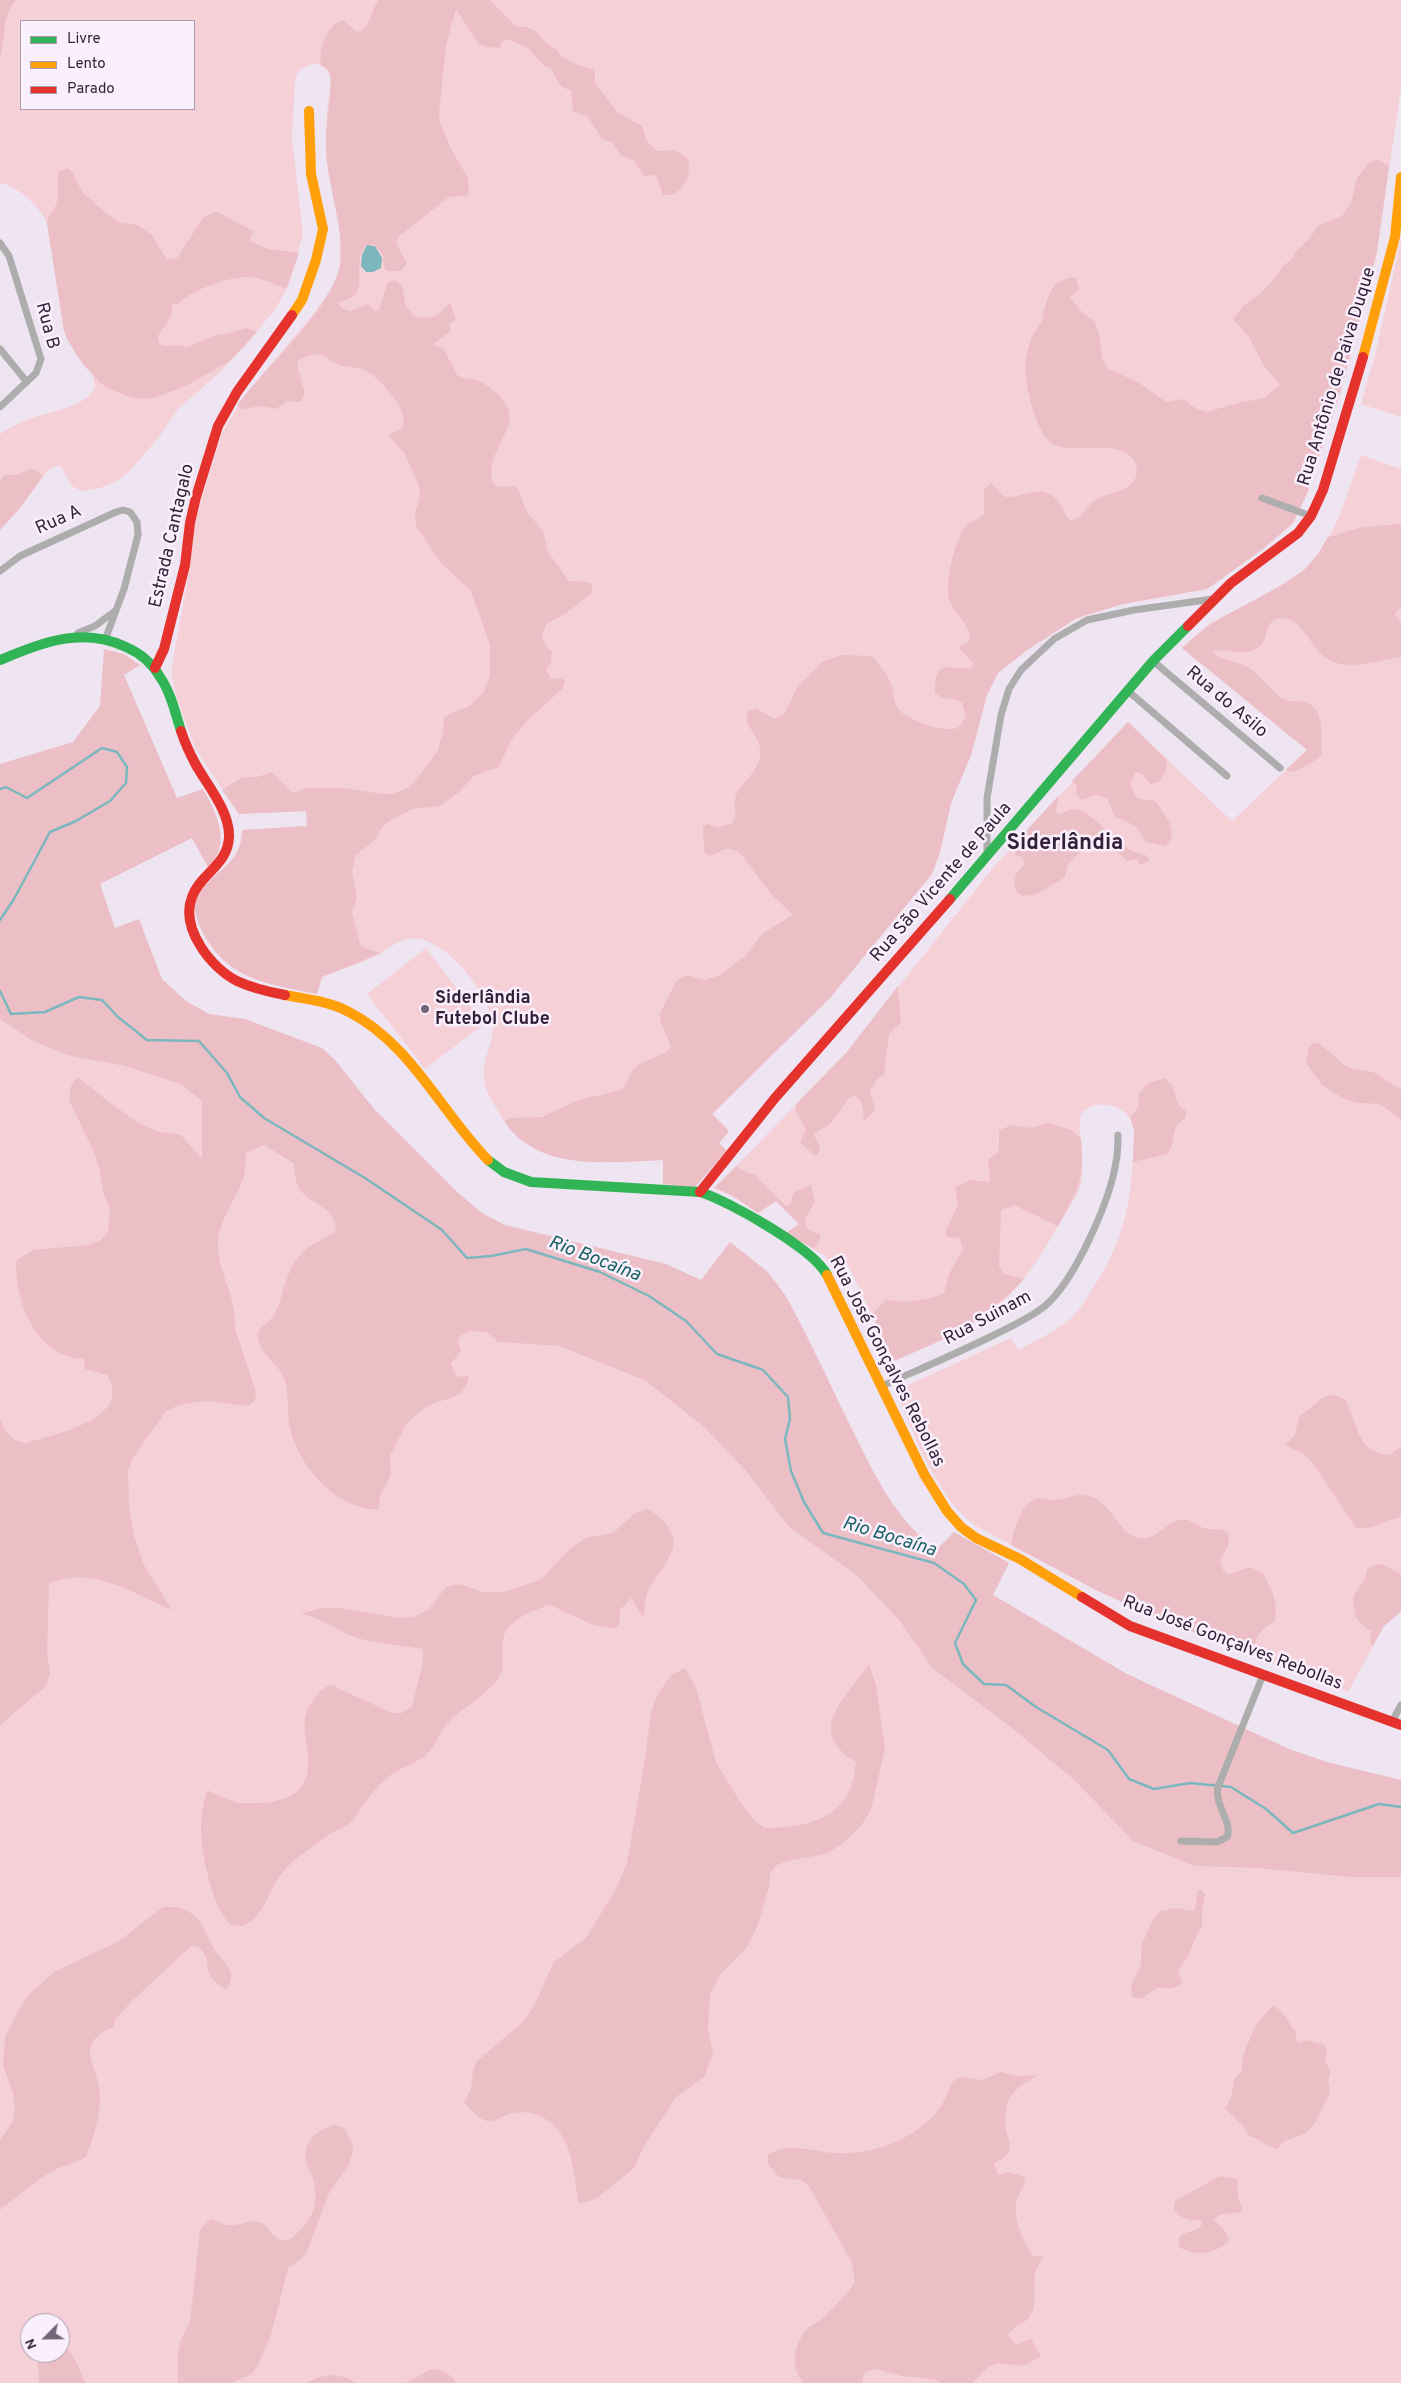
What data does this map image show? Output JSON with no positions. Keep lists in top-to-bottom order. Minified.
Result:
{"streets":{"street":["Rua B","Rua Antônio de Paiva Duque","Rua A","Estrada Cantagalo","Rua do Asilo","Rua São Vicente de Paula","Rua Suinam","Rua José Gonçalves Rebollas"]},"crossings":[["Rua Antônio de Paiva Duque","Rua São Vicente de Paula"],["Estrada Cantagalo","Rua José Gonçalves Rebollas"],["Rua do Asilo","Rua São Vicente de Paula"],["Rua São Vicente de Paula","Rua José Gonçalves Rebollas"],["Rua Suinam","Rua José Gonçalves Rebollas"]],"districts":["Siderlândia"],"water":["Rio Bocaína"],"places":["Siderlândia Futebol Clube"],"legend":["Livre","Lento","Parado"],"north":"bottom left"}
